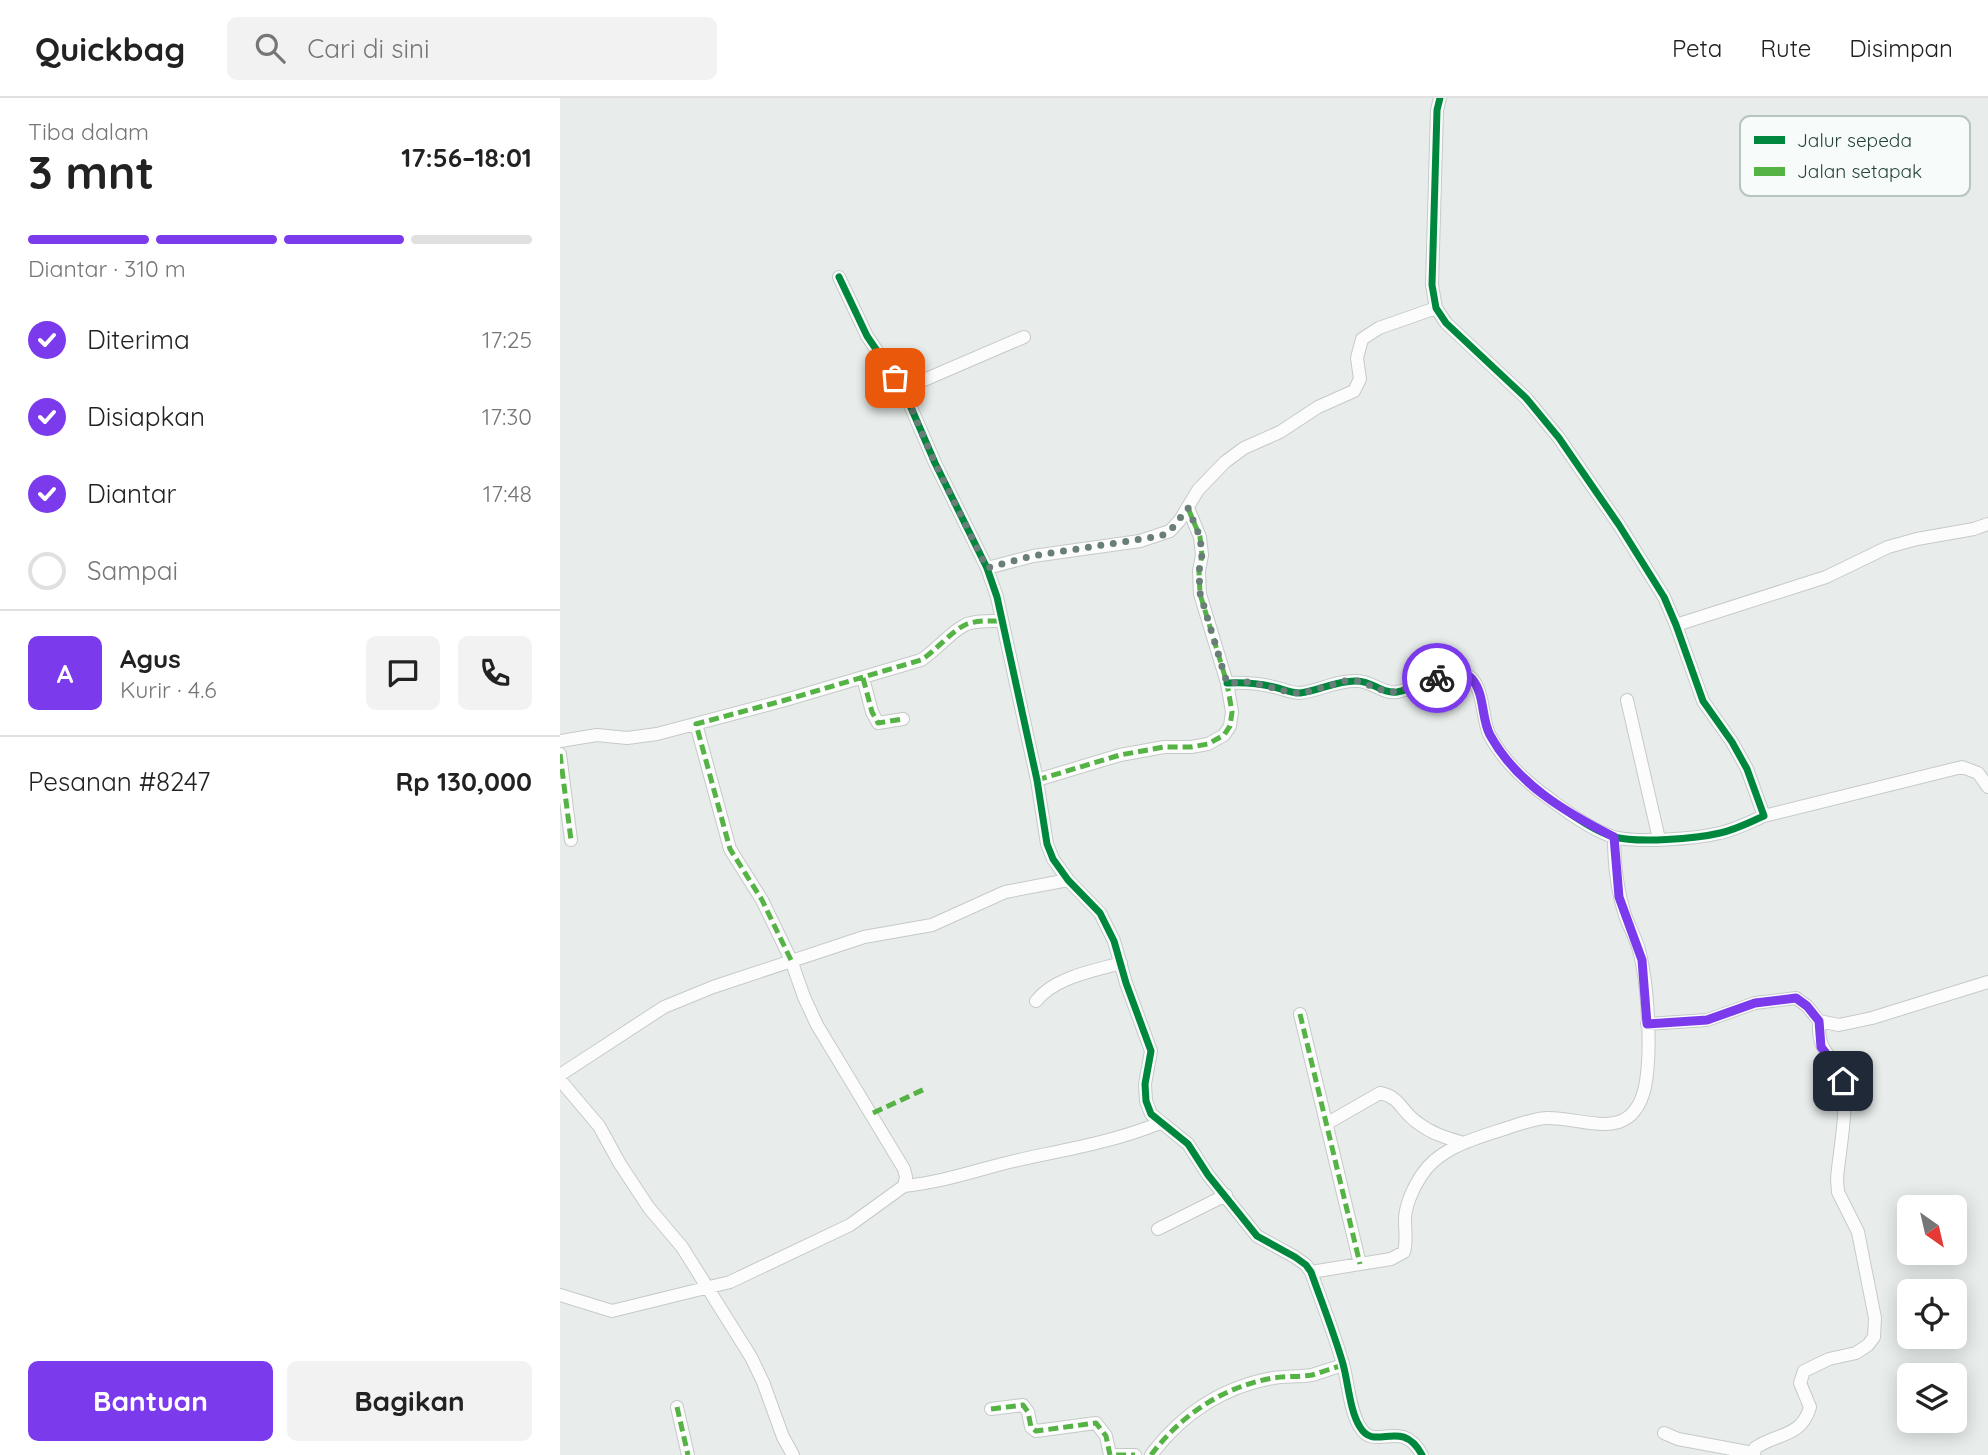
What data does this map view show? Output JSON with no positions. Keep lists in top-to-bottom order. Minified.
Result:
{"legend":["Jalur sepeda","Jalan setapak"],"north":"bottom right","page":{"header":"Quickbag","search":"Cari di sini","nav":["Peta","Rute","Disimpan"],"heading":["3 mnt","Tiba dalam","17:56–18:01"],"panel":["Agus","Kurir · 4.6","Pesanan #8247","Rp 130,000"],"bar":"Diantar · 310 m","list":[["Diterima","17:25"],["Disiapkan","17:30"],["Diantar","17:48"],"Sampai"],"round":"A","buttons":["Bantuan","Bagikan"]}}
